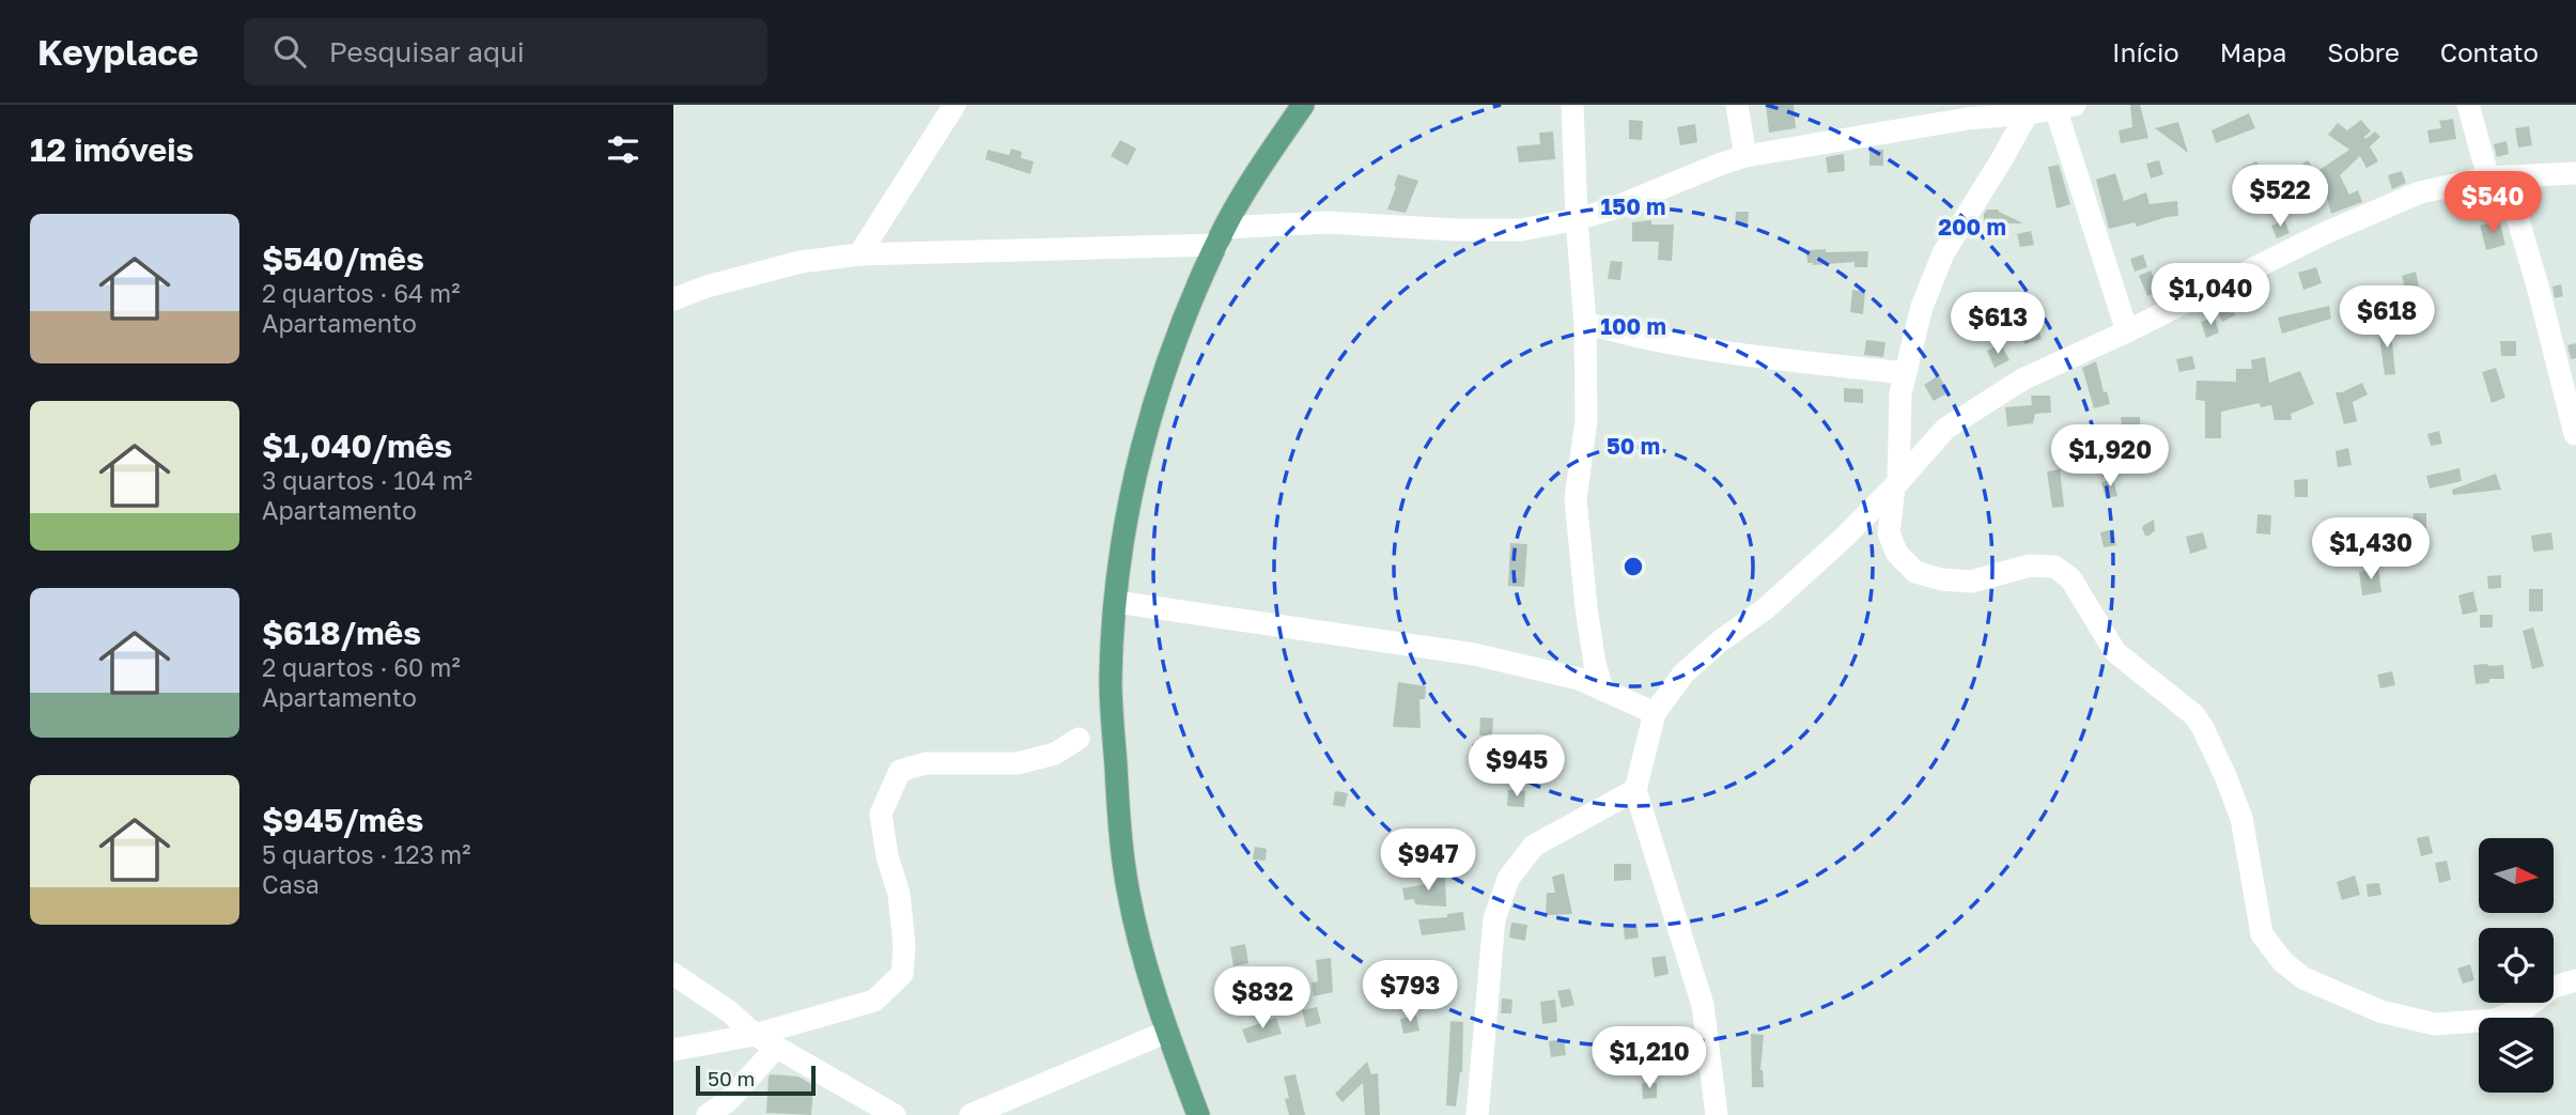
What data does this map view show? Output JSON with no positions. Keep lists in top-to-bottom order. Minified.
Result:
{"scale_bar":"50 m","north":"right","page":{"header":"Keyplace","search":"Pesquisar aqui","nav":["Início","Mapa","Sobre","Contato"],"heading":"12 imóveis","price":["$522","$540","$1,040","$618","$613","$1,920","$1,430","$945","$947","$793","$832","$1,210"],"list":[{"name":"$540/mês","note":"2 quartos · 64 m² · Apartamento"},{"name":"$1,040/mês","note":"3 quartos · 104 m² · Apartamento"},{"name":"$618/mês","note":"2 quartos · 60 m² · Apartamento"},{"name":"$945/mês","note":"5 quartos · 123 m² · Casa"}],"scale":"50 m"},"rings":["150 m","200 m","100 m","50 m"]}
